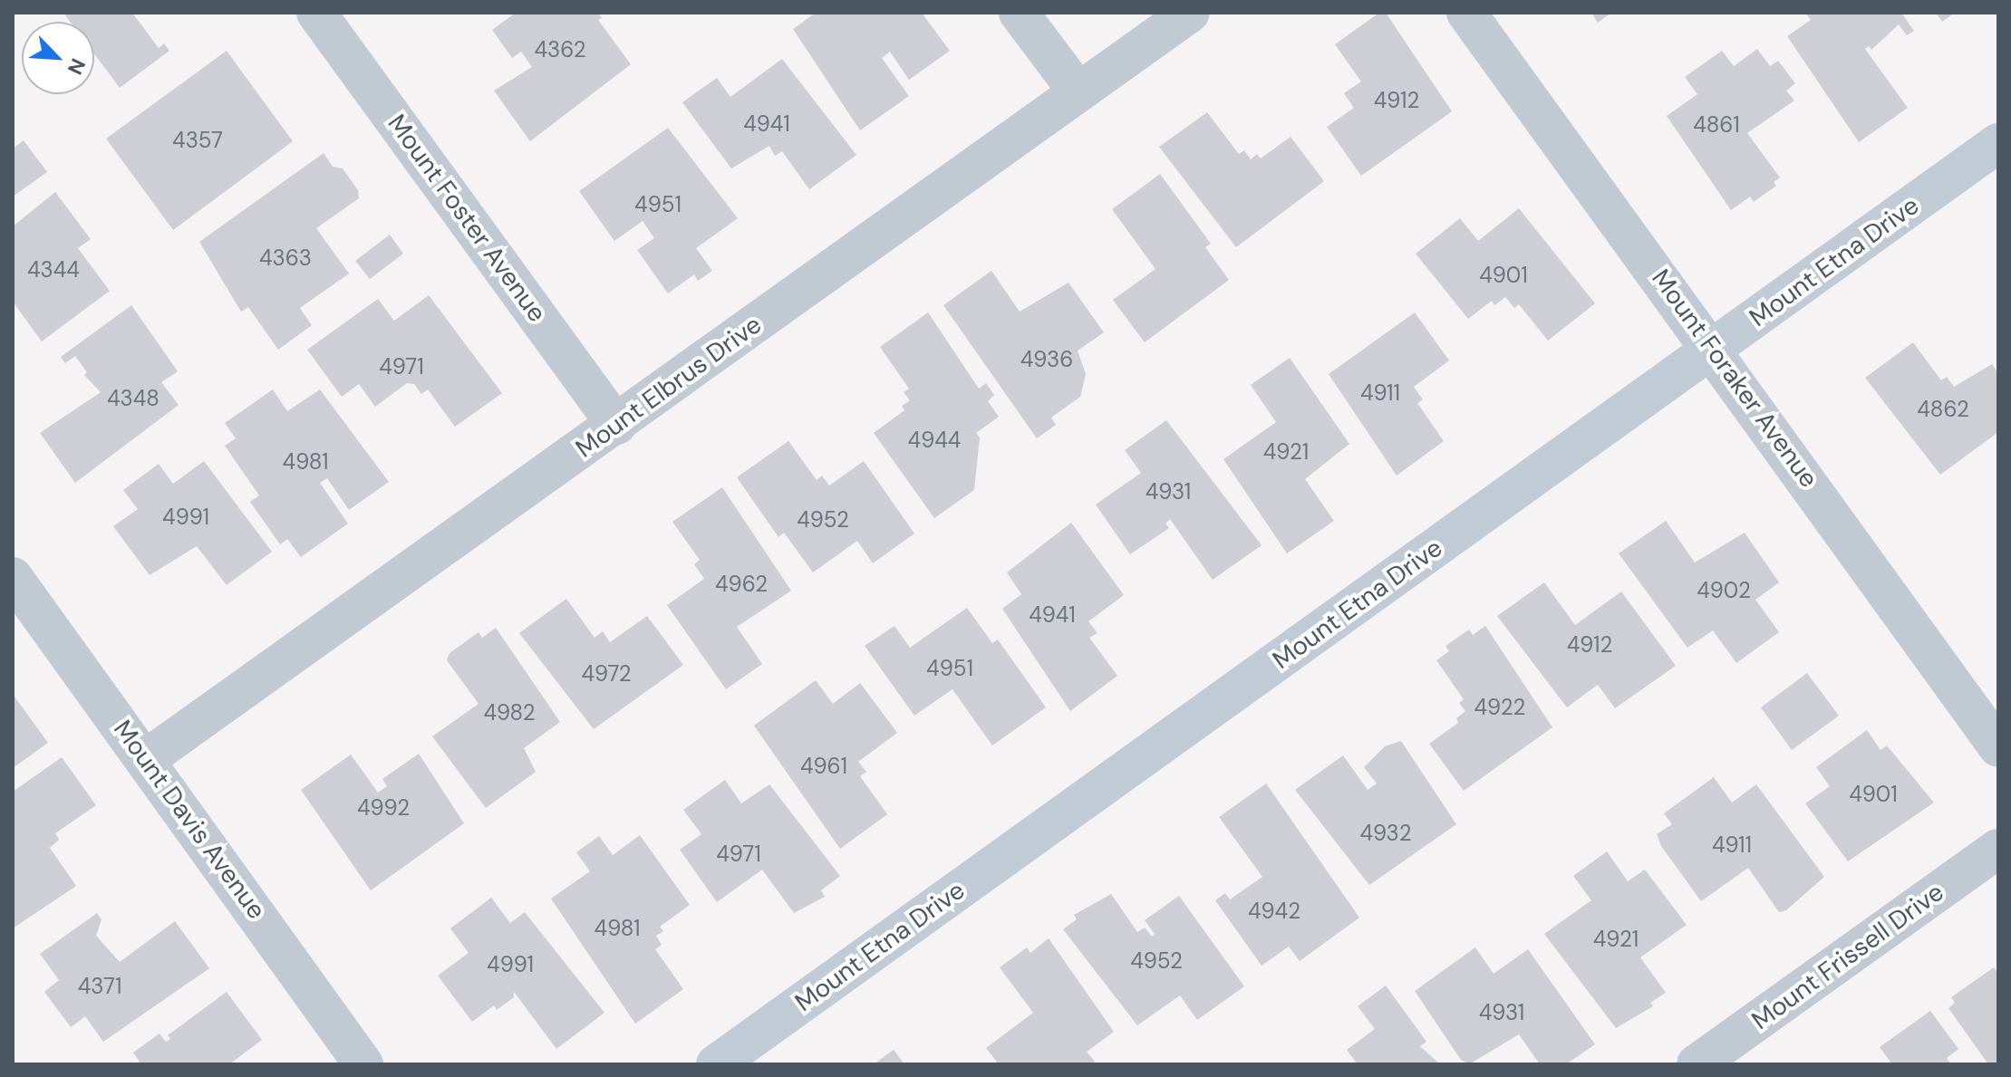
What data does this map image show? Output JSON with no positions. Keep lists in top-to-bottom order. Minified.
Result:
{"streets":{"street":["Mount Foster Avenue","Mount Etna Drive","Mount Foraker Avenue","Mount Elbrus Drive","Mount Davis Avenue","Mount Frissell Drive"]},"crossings":[["Mount Foster Avenue","Mount Elbrus Drive"],["Mount Etna Drive","Mount Foraker Avenue"],["Mount Elbrus Drive","Mount Davis Avenue"]],"house_numbers":["4362","4912","4941","4861","4357","4951","4363","4344","4901","4936","4971","4911","4348","4862","4944","4921","4981","4931","4991","4952","4962","4902","4941","4912","4951","4972","4922","4982","4961","4901","4992","4932","4911","4971","4942","4981","4921","4952","4991","4371","4931"],"north":"bottom right"}
